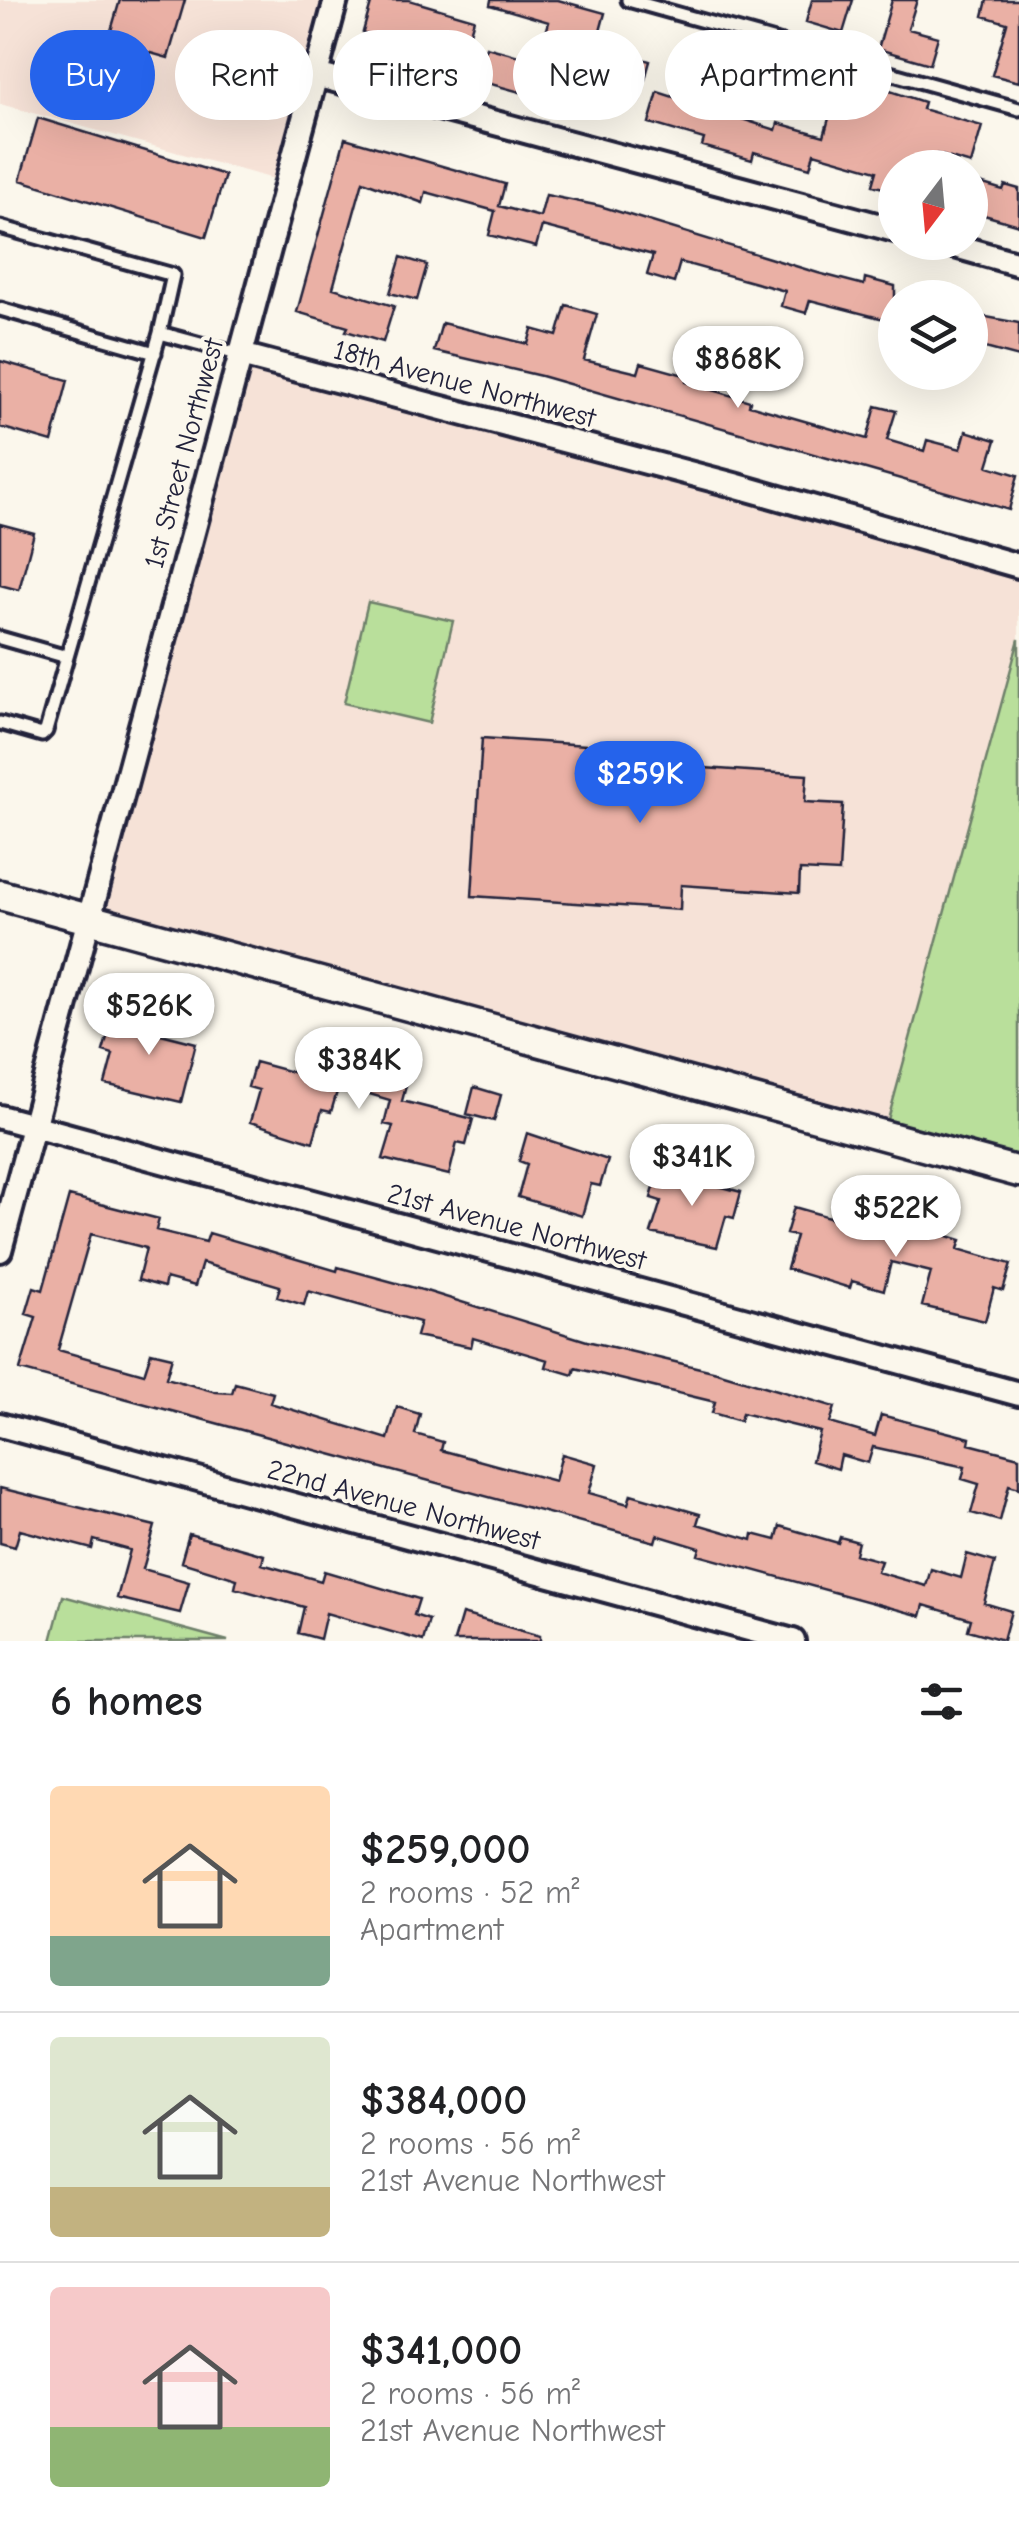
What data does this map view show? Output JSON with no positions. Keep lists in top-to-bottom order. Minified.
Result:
{"streets":{"street":["18th Avenue Northwest","1st Street Northwest","21st Avenue Northwest","22nd Avenue Northwest"]},"crossings":[["18th Avenue Northwest","1st Street Northwest"],["1st Street Northwest","21st Avenue Northwest"]],"north":"bottom","page":{"chip":["Buy","Rent","Filters","New","Apartment"],"price":["$868K","$259K","$526K","$384K","$341K","$522K"],"heading":"6 homes","list":[{"name":"$259,000","note":"2 rooms · 52 m² · Apartment"},{"name":"$384,000","note":"2 rooms · 56 m² · 21st Avenue Northwest"},{"name":"$341,000","note":"2 rooms · 56 m² · 21st Avenue Northwest"}]}}
